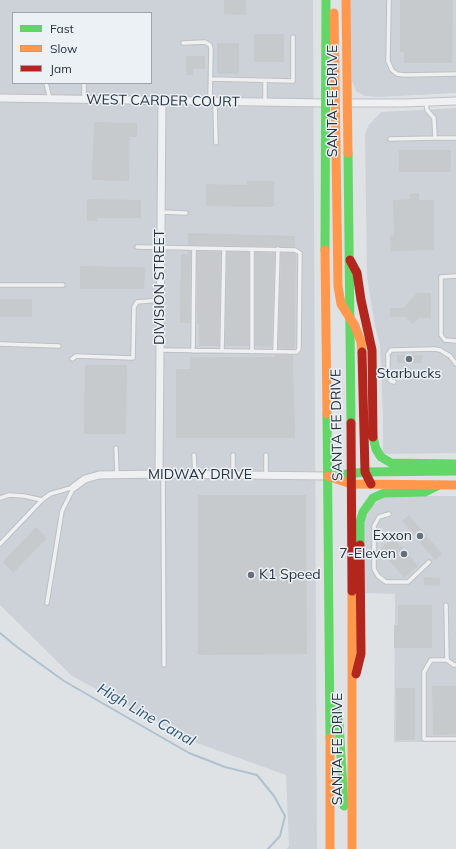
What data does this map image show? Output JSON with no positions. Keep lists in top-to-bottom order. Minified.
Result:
{"streets":{"main road":["SANTA FE DRIVE"],"street":["WEST CARDER COURT","DIVISION STREET","MIDWAY DRIVE"]},"crossings":[["WEST CARDER COURT","SANTA FE DRIVE"],["WEST CARDER COURT","DIVISION STREET"],["SANTA FE DRIVE","MIDWAY DRIVE"],["DIVISION STREET","MIDWAY DRIVE"]],"water":["High Line Canal"],"places":["Starbucks","Exxon","7-Eleven","K1 Speed"],"legend":["Fast","Slow","Jam"]}
